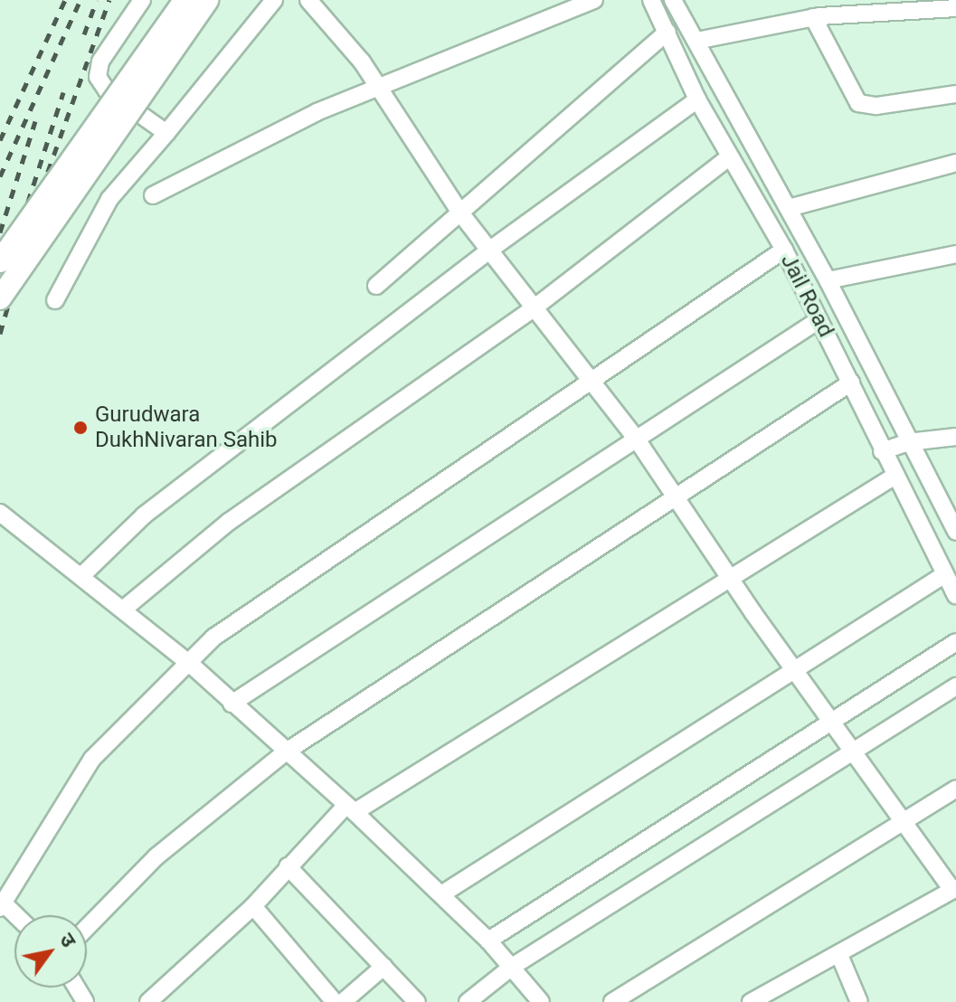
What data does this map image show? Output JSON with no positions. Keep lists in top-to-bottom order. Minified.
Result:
{"streets":{"street":["Jail Road"]},"places":["Gurudwara DukhNivaran Sahib"],"north":"top right"}
